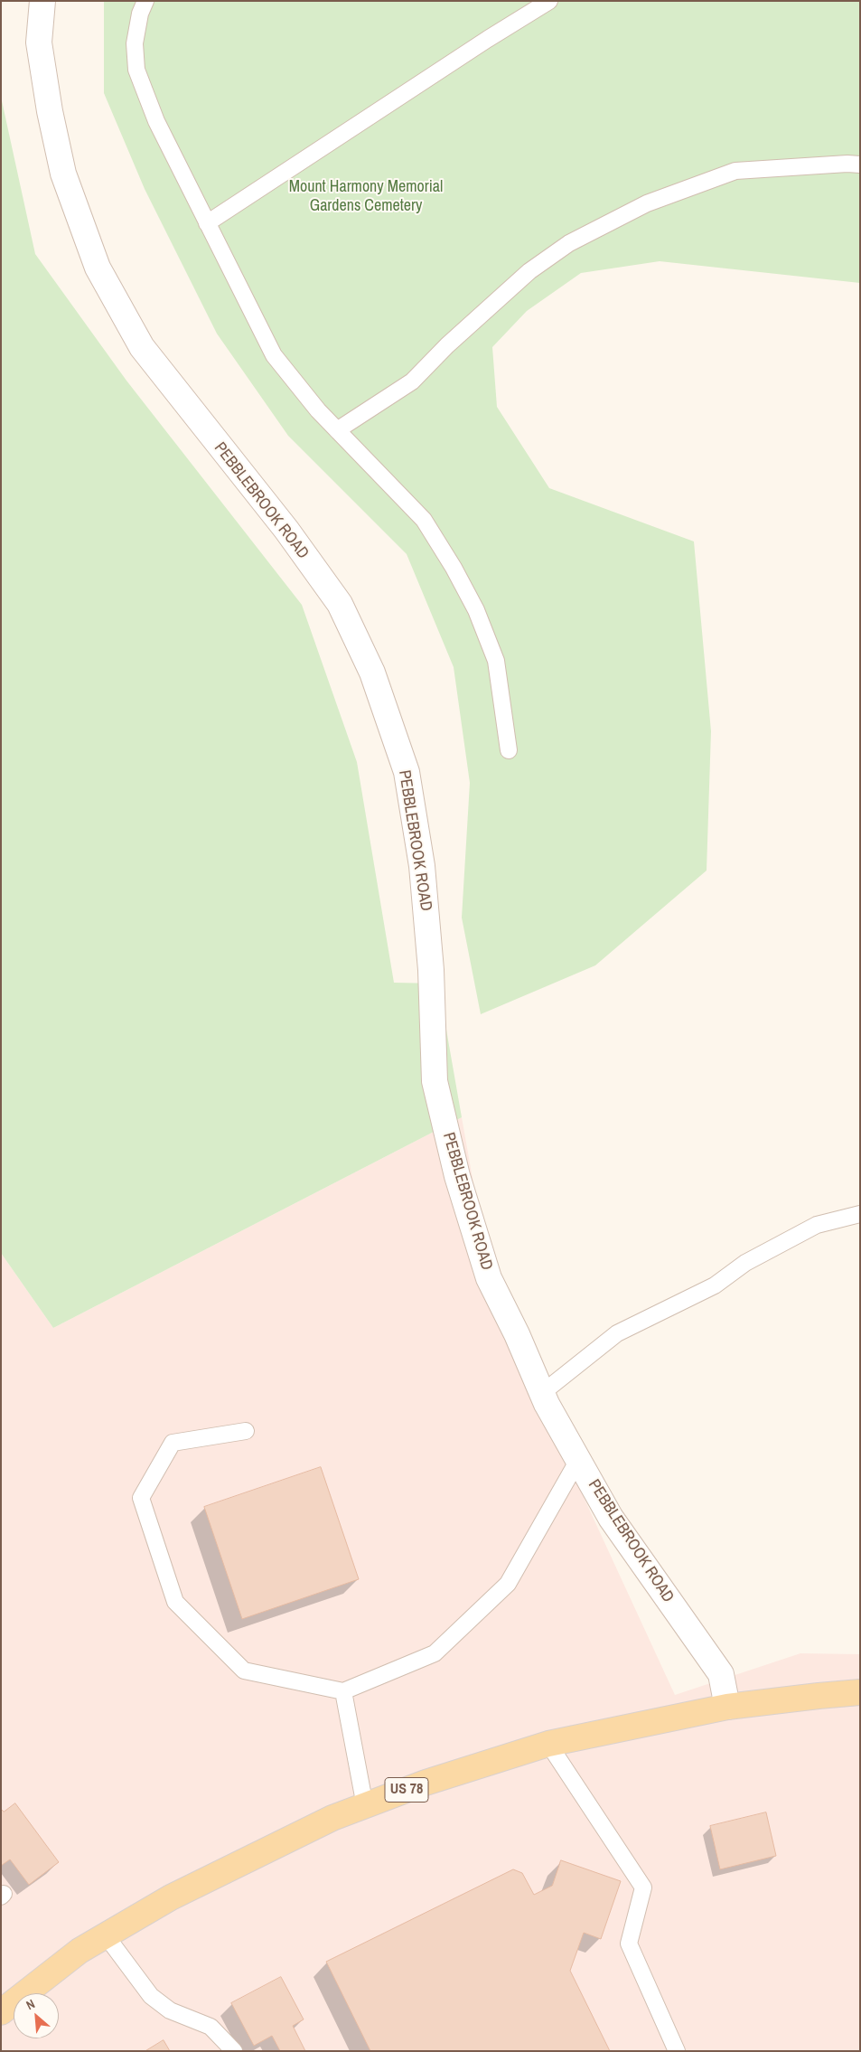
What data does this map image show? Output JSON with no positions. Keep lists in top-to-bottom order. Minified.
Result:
{"streets":{"main road":["US 78"],"street":["PEBBLEBROOK ROAD"]},"crossings":[["PEBBLEBROOK ROAD","US 78"]],"parks":["Mount Harmony Memorial Gardens Cemetery"],"north":"top left"}
